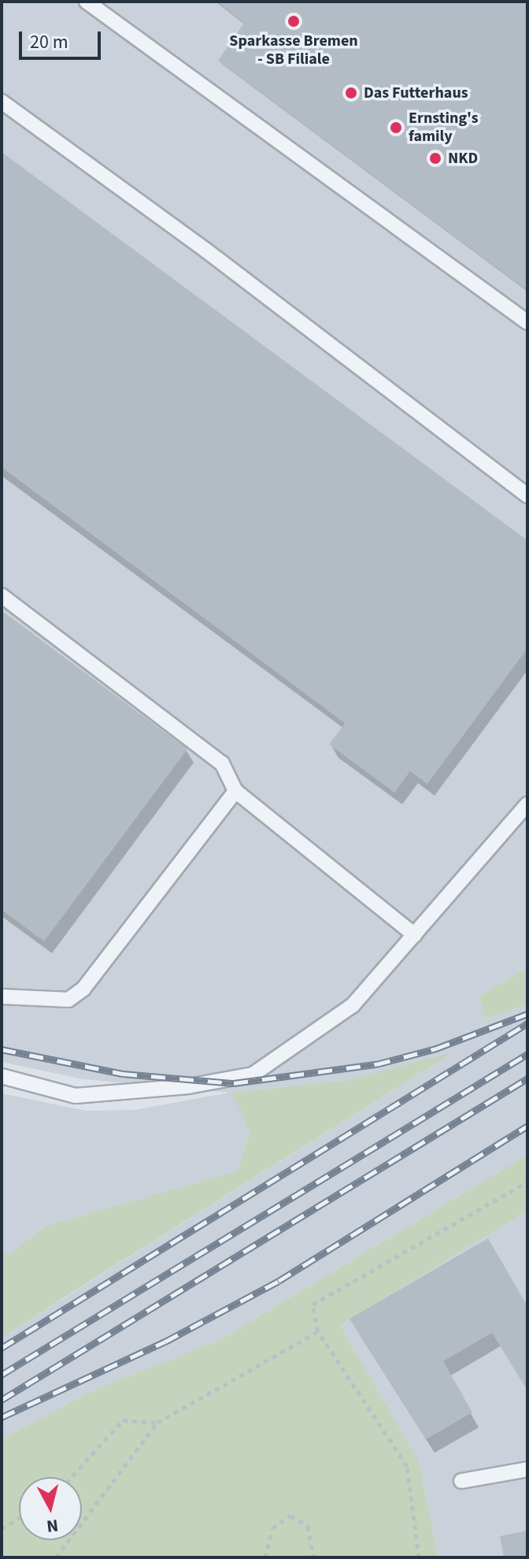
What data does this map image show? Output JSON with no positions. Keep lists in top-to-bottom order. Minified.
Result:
{"places":["Sparkasse Bremen - SB Filiale","Das Futterhaus","Ernsting's family","NKD"],"scale_bar":"20 m","north":"bottom"}
